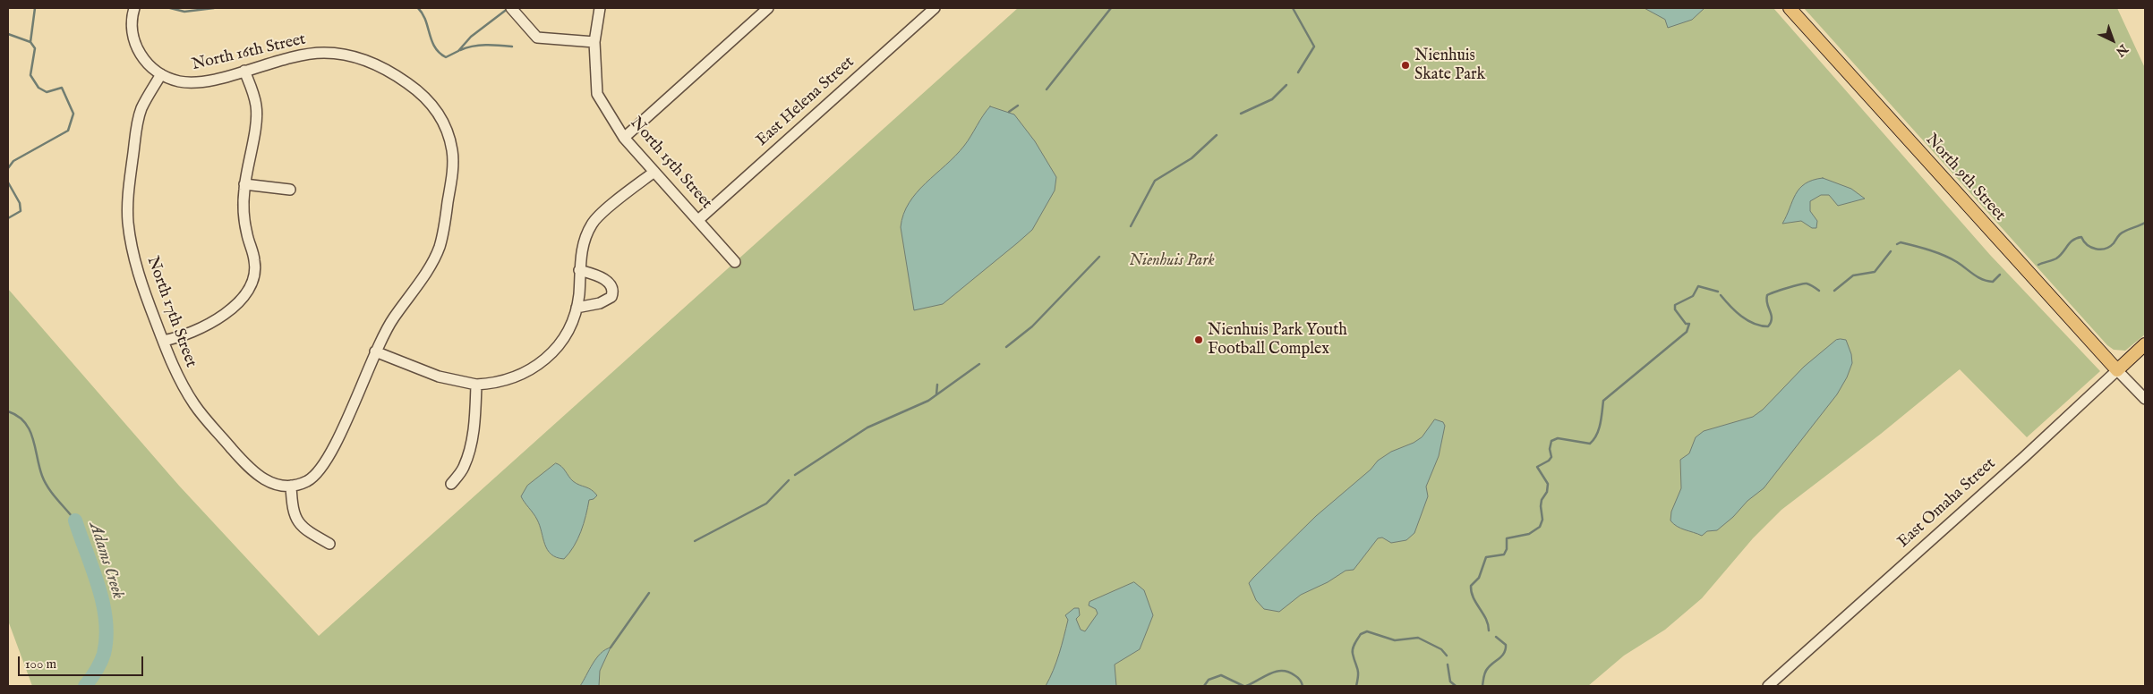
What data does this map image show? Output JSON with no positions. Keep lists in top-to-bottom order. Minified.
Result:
{"streets":{"main road":["North 9th Street","East Omaha Street"],"street":["North 16th Street","East Helena Street","North 15th Street","North 17th Street"]},"crossings":[["North 16th Street","North 17th Street"],["East Helena Street","North 15th Street"],["North 9th Street","East Omaha Street"]],"water":["Adams Creek"],"parks":["Nienhuis Park"],"places":["Nienhuis Skate Park","Nienhuis Park Youth Football Complex"],"scale_bar":"100 m","north":"bottom right"}
